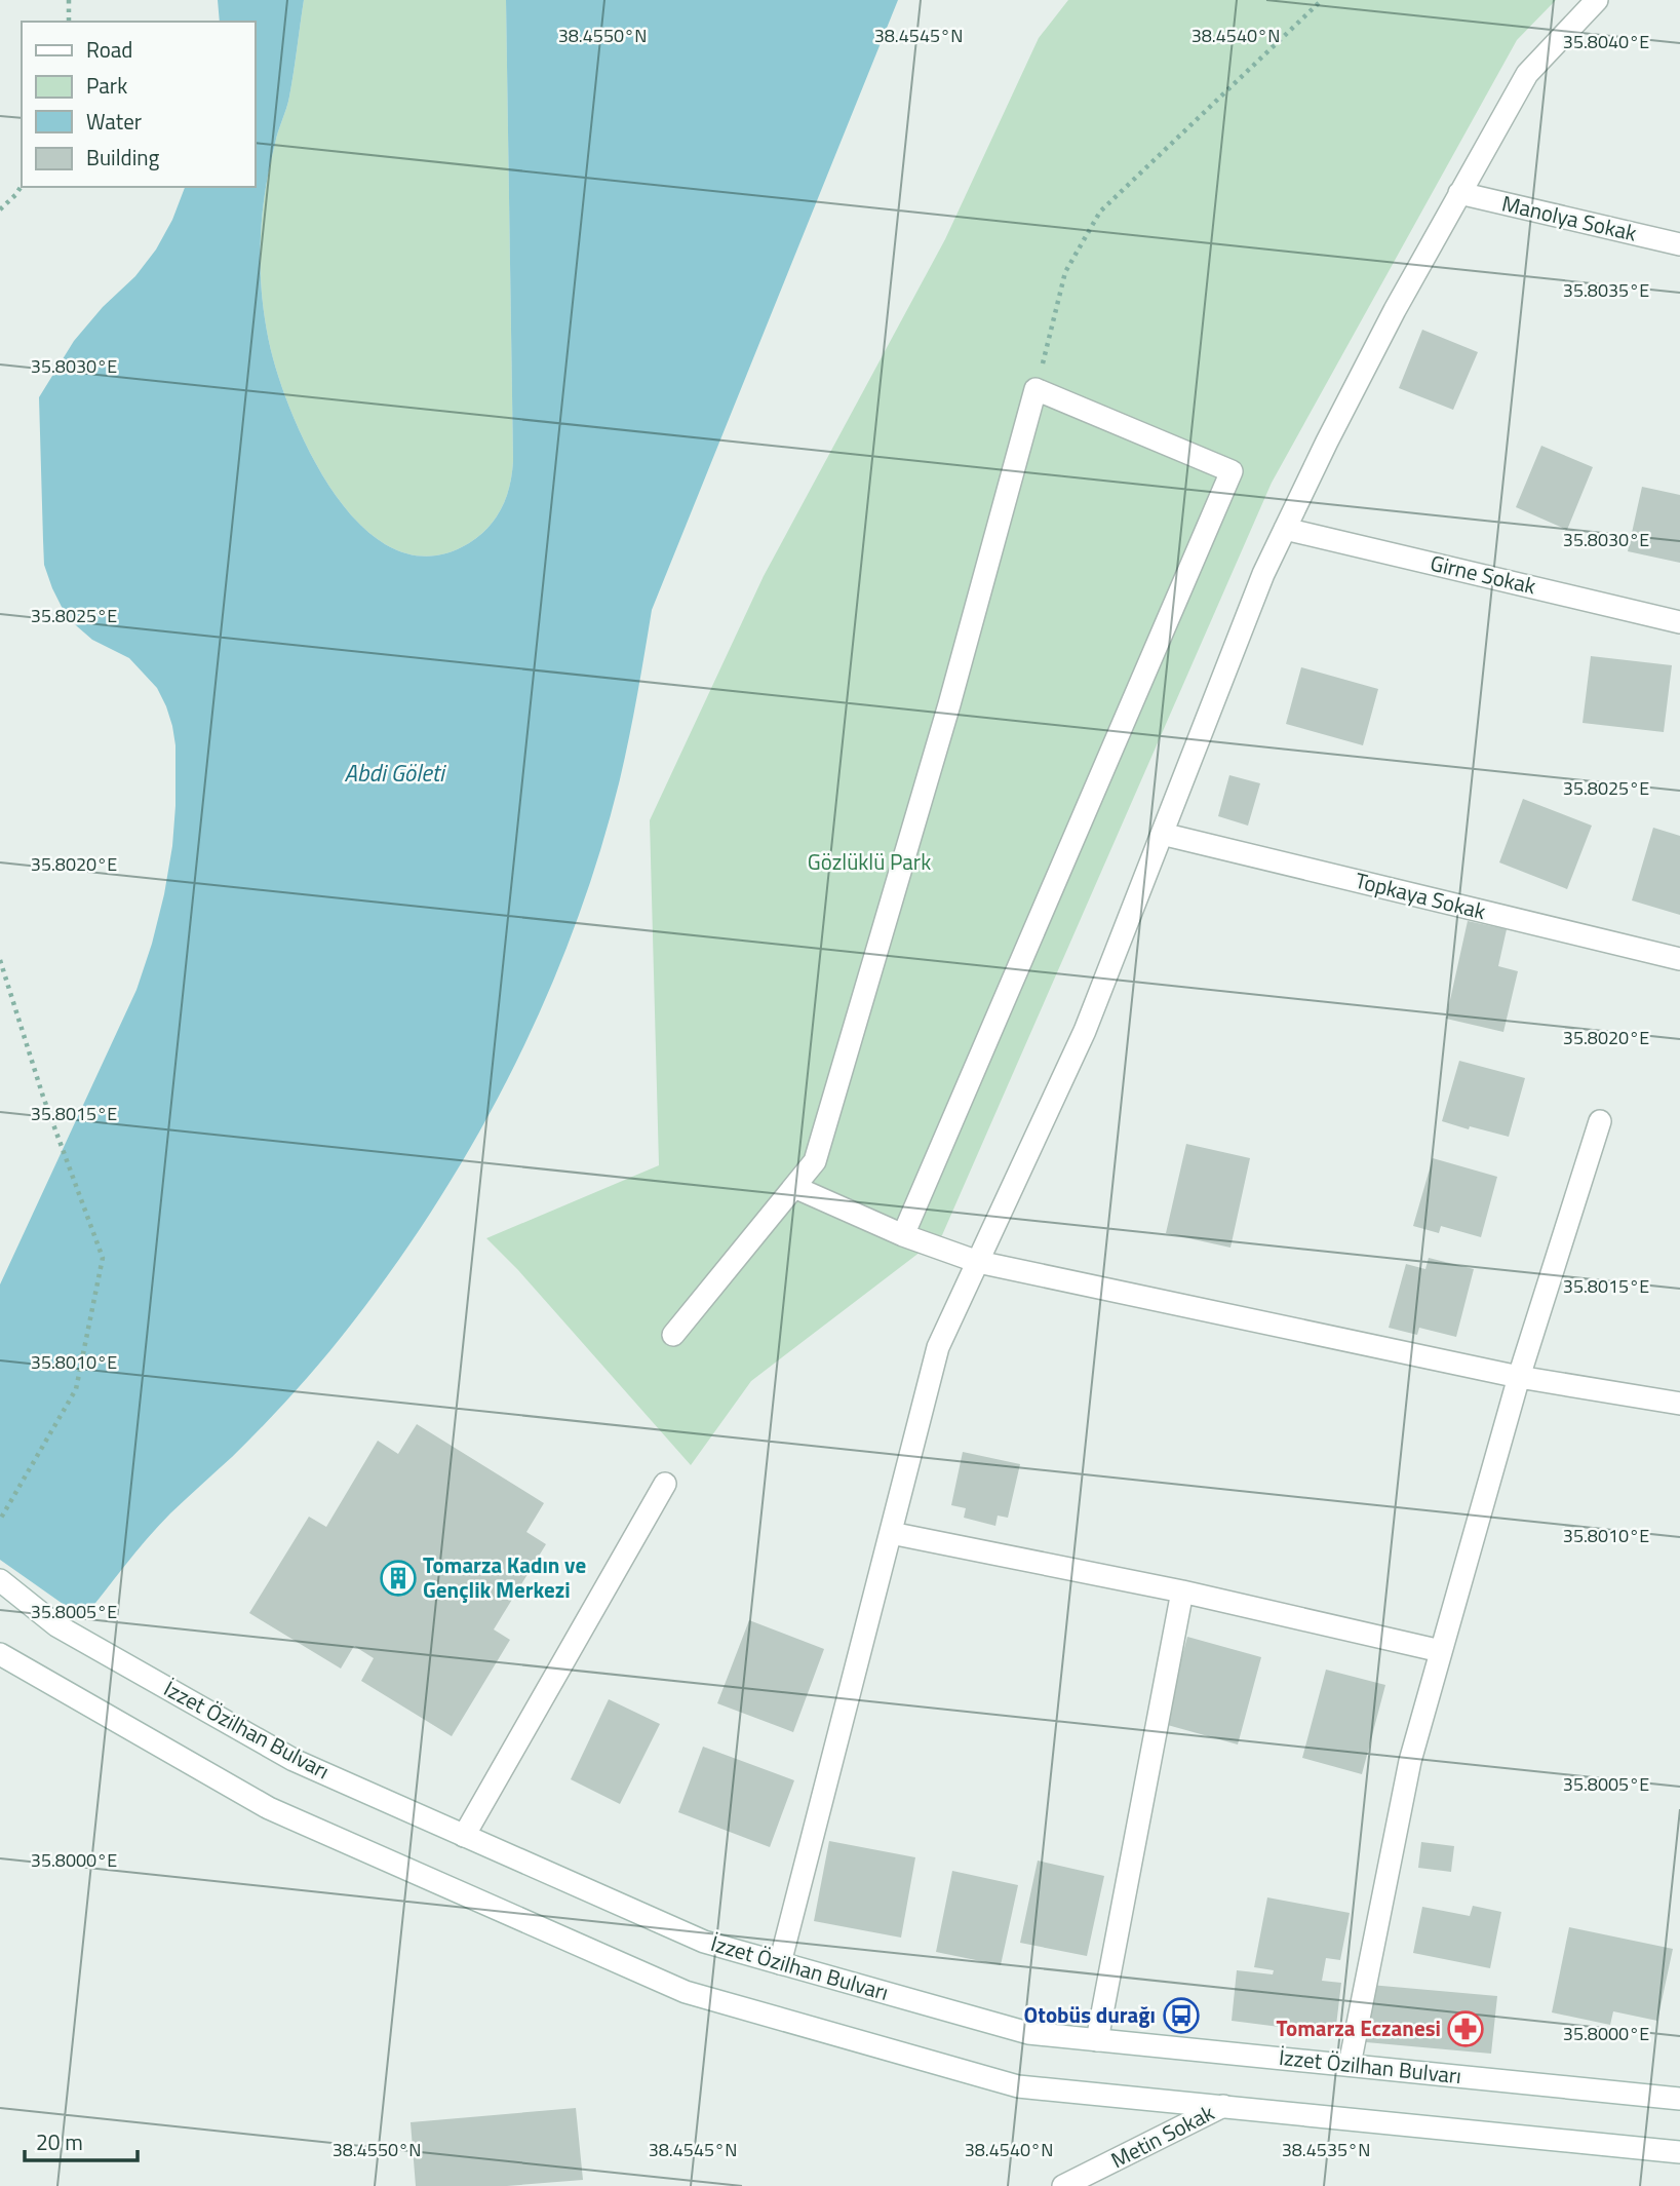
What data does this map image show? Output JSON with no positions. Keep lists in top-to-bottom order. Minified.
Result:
{"streets":{"street":["Manolya Sokak","Girne Sokak","Topkaya Sokak","İzzet Özilhan Bulvarı","Metin Sokak"]},"water":["Abdi Göleti"],"parks":["Gözlüklü Park"],"places":{"building":["Tomarza Kadın ve Gençlik Merkezi"],"bus stop":["Otobüs durağı"],"pharmacy":["Tomarza Eczanesi"]},"legend":["Road","Park","Water","Building"],"scale_bar":"20 m","coordinates":["38.4550°N","38.4545°N","38.4540°N","35.8040°E","35.8035°E","35.8030°E","35.8025°E","35.8020°E","35.8015°E","35.8010°E","35.8005°E","35.8000°E","38.4535°N"]}
